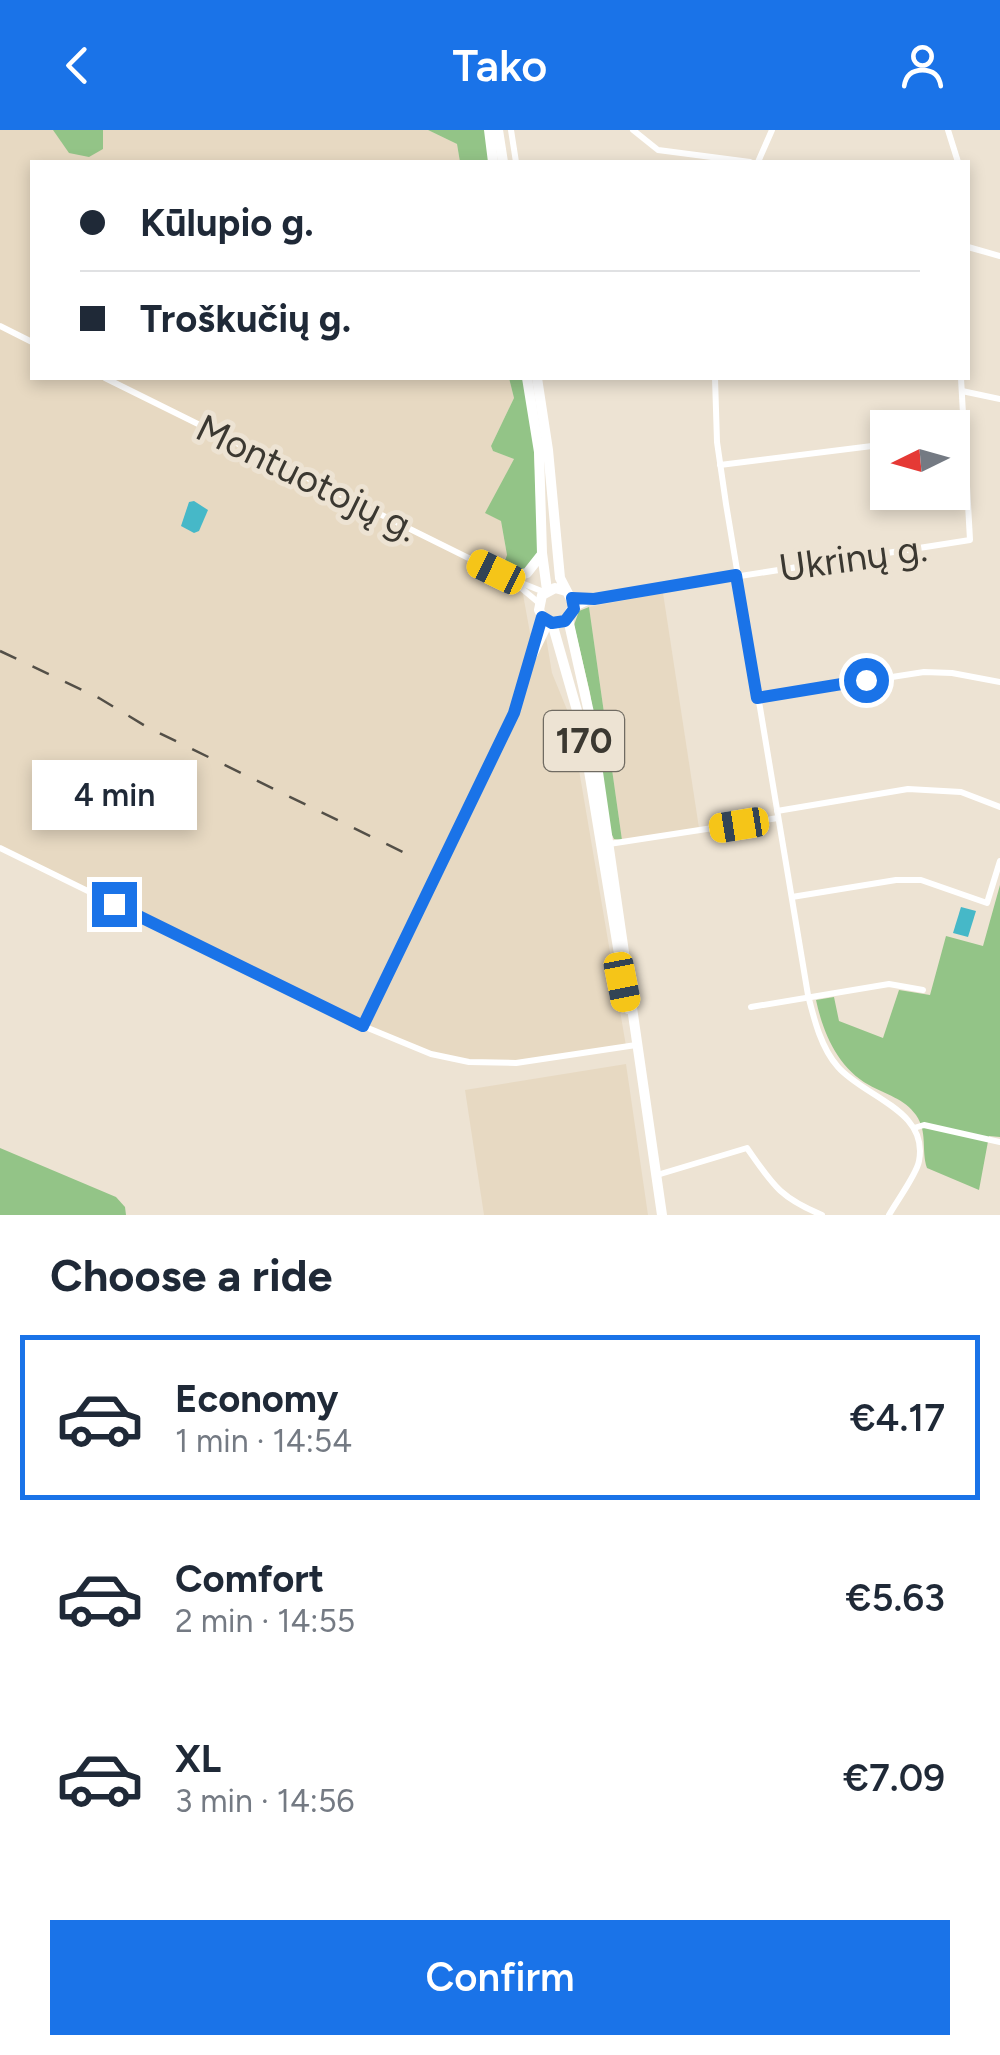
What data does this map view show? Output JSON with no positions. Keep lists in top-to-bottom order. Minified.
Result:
{"streets":{"main road":["170"],"street":["Montuotojų g.","Ukrinų g."]},"crossings":[["Ukrinų g.","170"]],"north":"left","page":{"header":"Tako","banner":["Kūlupio g.","Troškučių g."],"bubble":"4 min","heading":"Choose a ride","list":[{"name":"Economy","note":"1 min · 14:54","value":"€4.17"},{"name":"Comfort","note":"2 min · 14:55","value":"€5.63"},{"name":"XL","note":"3 min · 14:56","value":"€7.09"}],"buttons":"Confirm"}}
